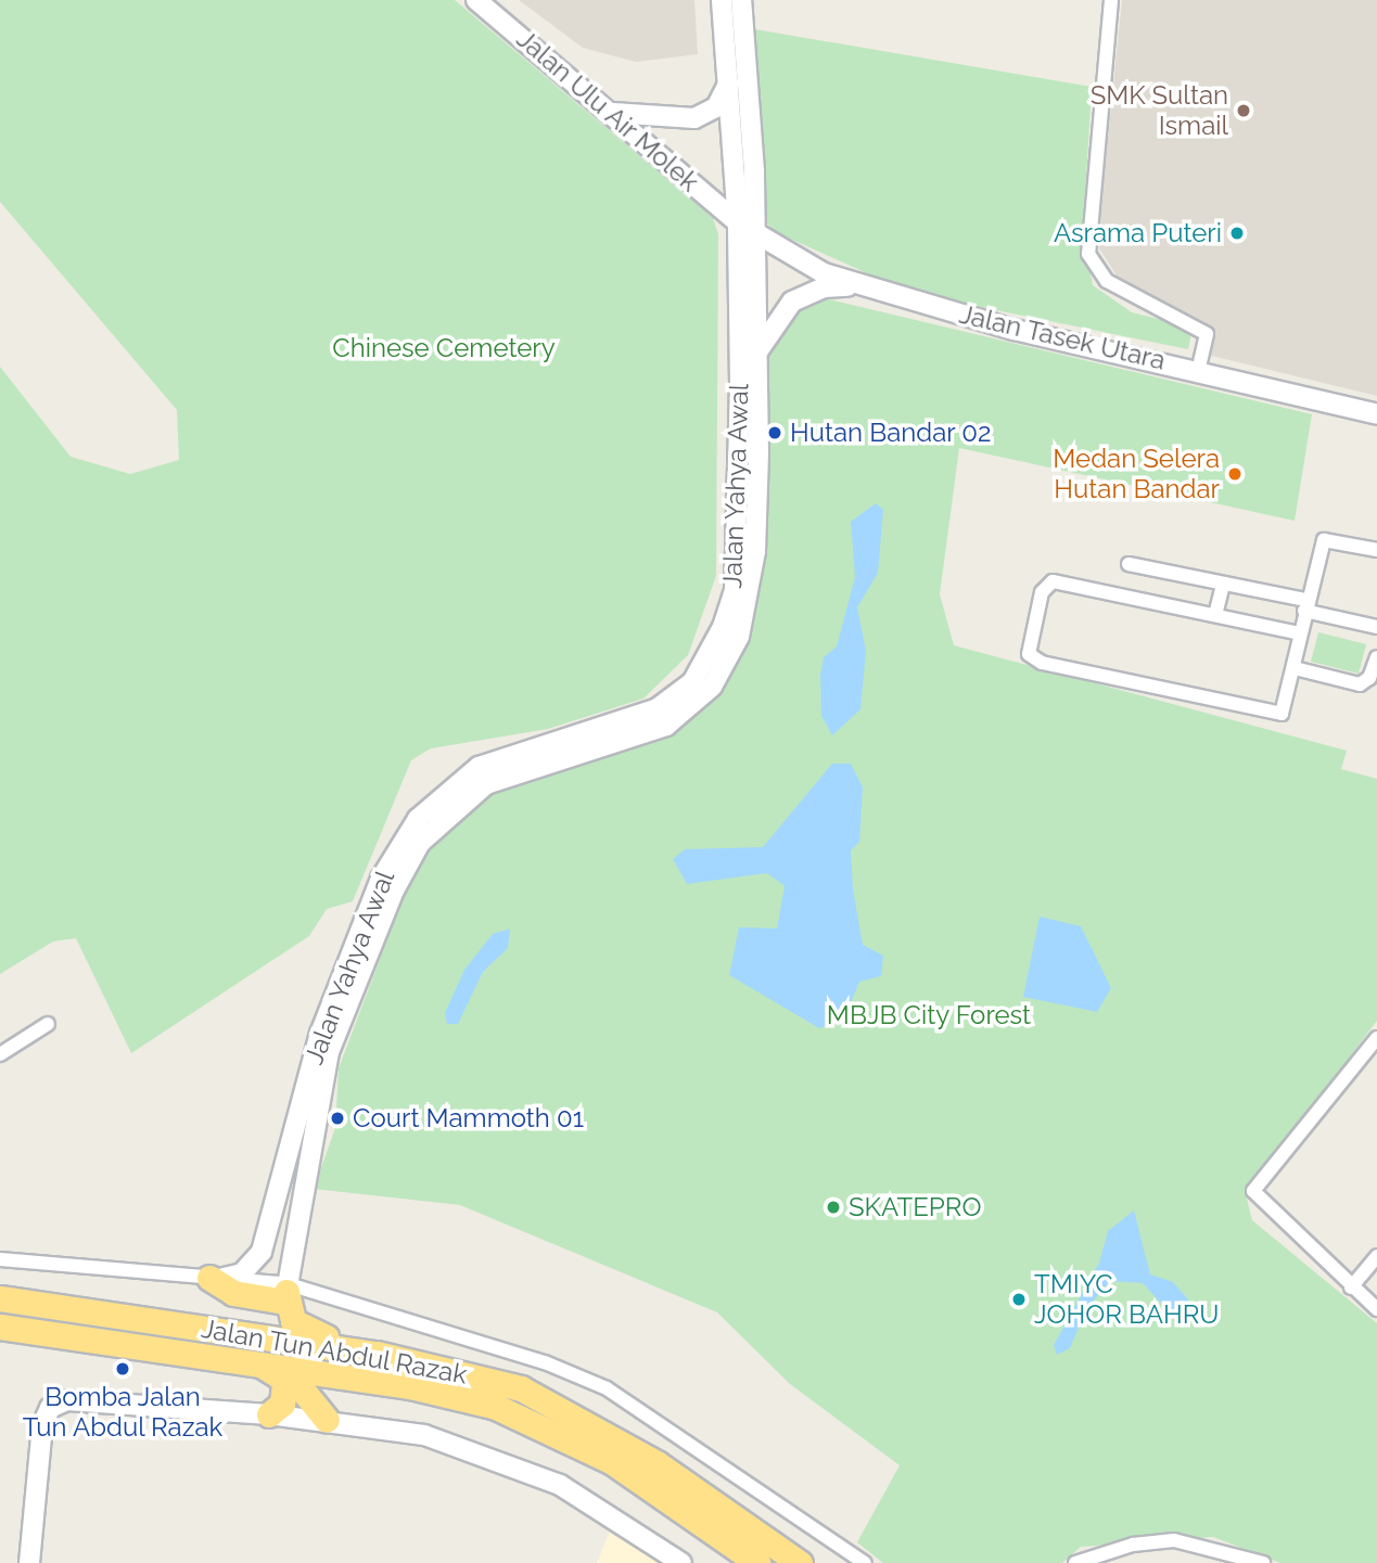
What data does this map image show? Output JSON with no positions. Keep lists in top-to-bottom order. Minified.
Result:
{"streets":{"highway":["Jalan Tun Abdul Razak"],"main road":["Jalan Ulu Air Molek","Jalan Tasek Utara","Jalan Yahya Awal"]},"crossings":[["Jalan Ulu Air Molek","Jalan Tasek Utara"],["Jalan Ulu Air Molek","Jalan Yahya Awal"],["Jalan Tasek Utara","Jalan Yahya Awal"]],"parks":["Chinese Cemetery","MBJB City Forest"],"places":["SMK Sultan Ismail","Asrama Puteri","Hutan Bandar 02","Medan Selera Hutan Bandar","Court Mammoth 01","SKATEPRO","TMIYC JOHOR BAHRU","Bomba Jalan Tun Abdul Razak"]}
